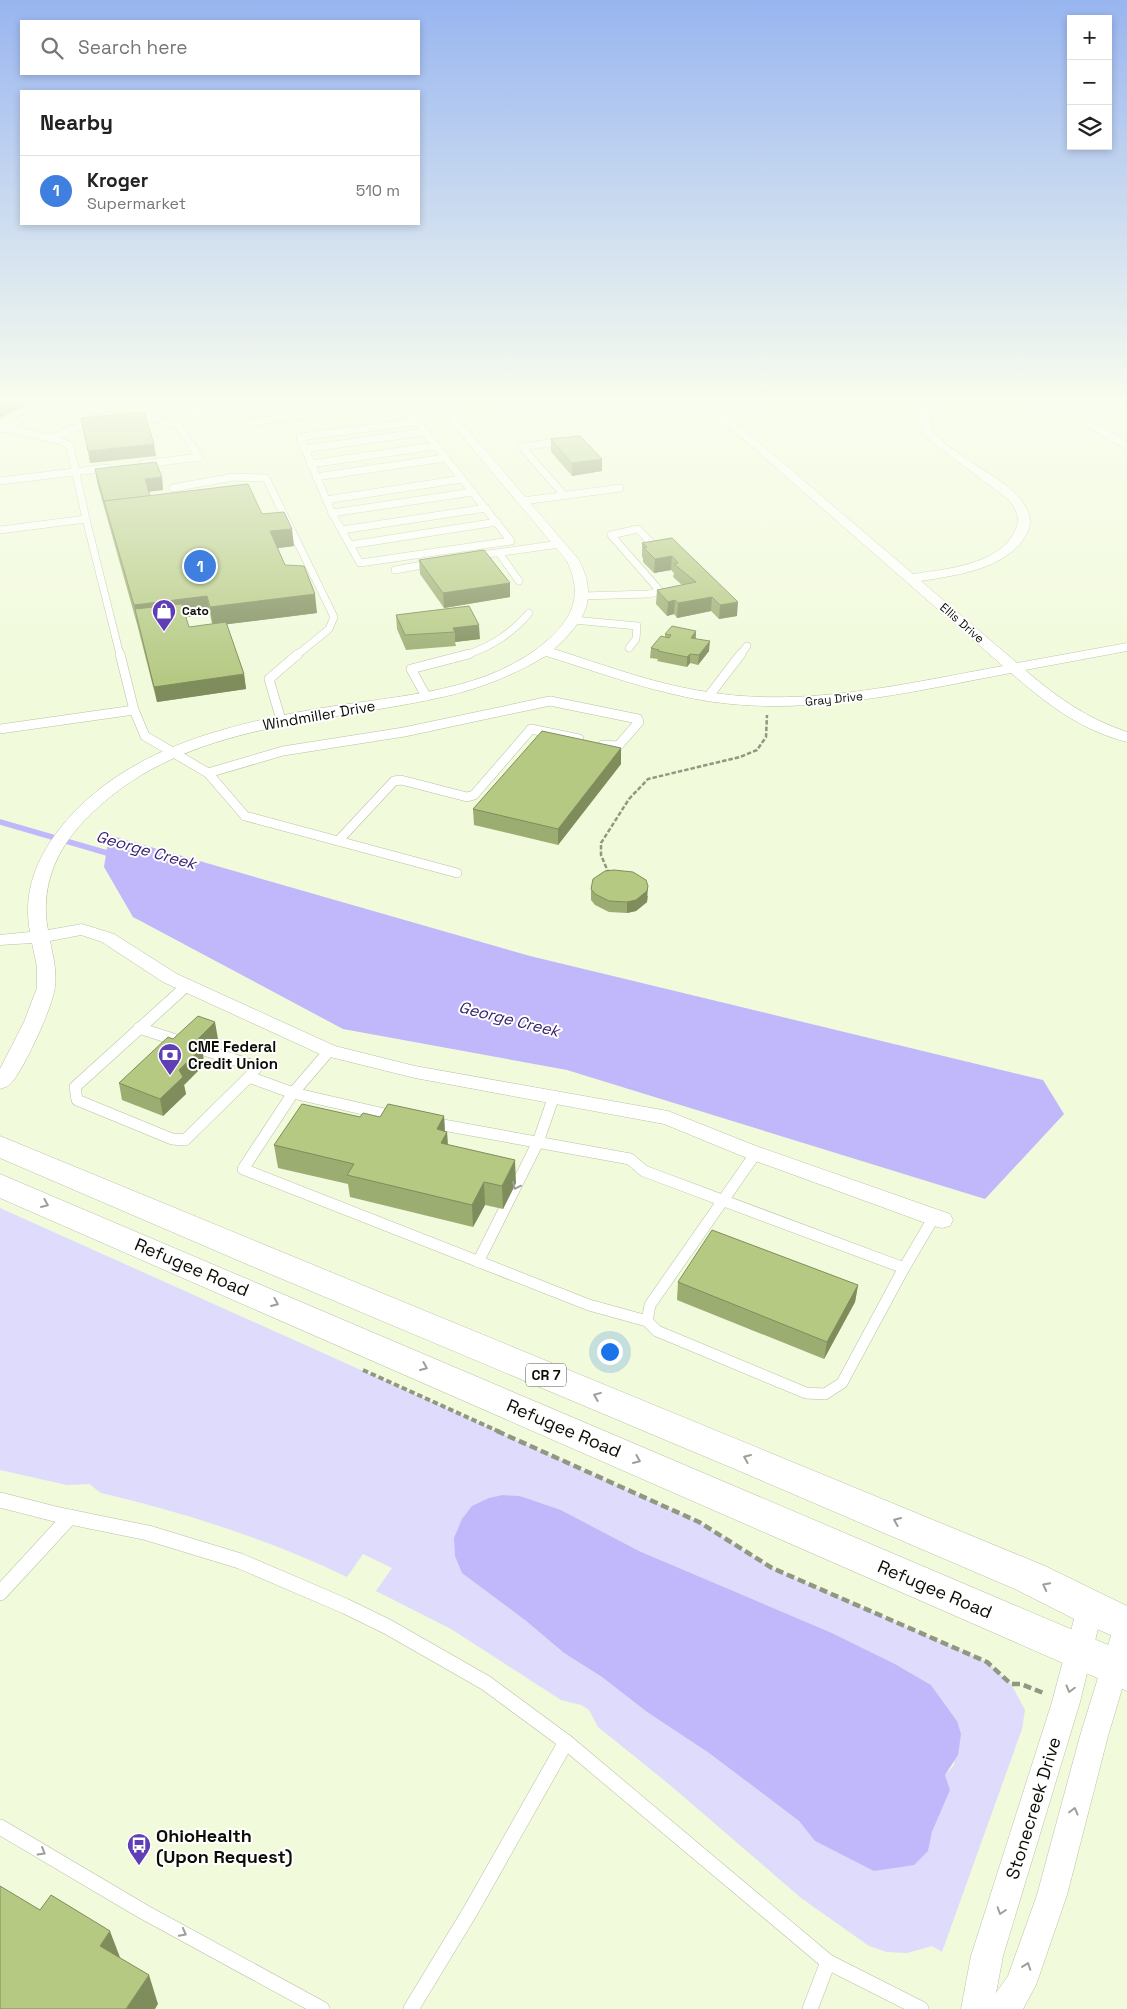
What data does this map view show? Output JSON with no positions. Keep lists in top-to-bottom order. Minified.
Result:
{"streets":{"main road":["Refugee Road","CR 7"],"street":["Ellis Drive","Gray Drive","Windmiller Drive","Stonecreek Drive"]},"crossings":[["Ellis Drive","Gray Drive"],["Gray Drive","Windmiller Drive"],["Refugee Road","Stonecreek Drive"],["CR 7","Stonecreek Drive"]],"water":["George Creek"],"places":{"shop":["Cato"],"bank":["CME Federal Credit Union"],"bus stop":["OhioHealth (Upon Request)"]},"page":{"map_buttons":["+","−"],"search":"Search here","heading":"Nearby","list":[{"mark":"1","name":"Kroger","note":"Supermarket","value":"510 m"}],"pins":"1"}}
